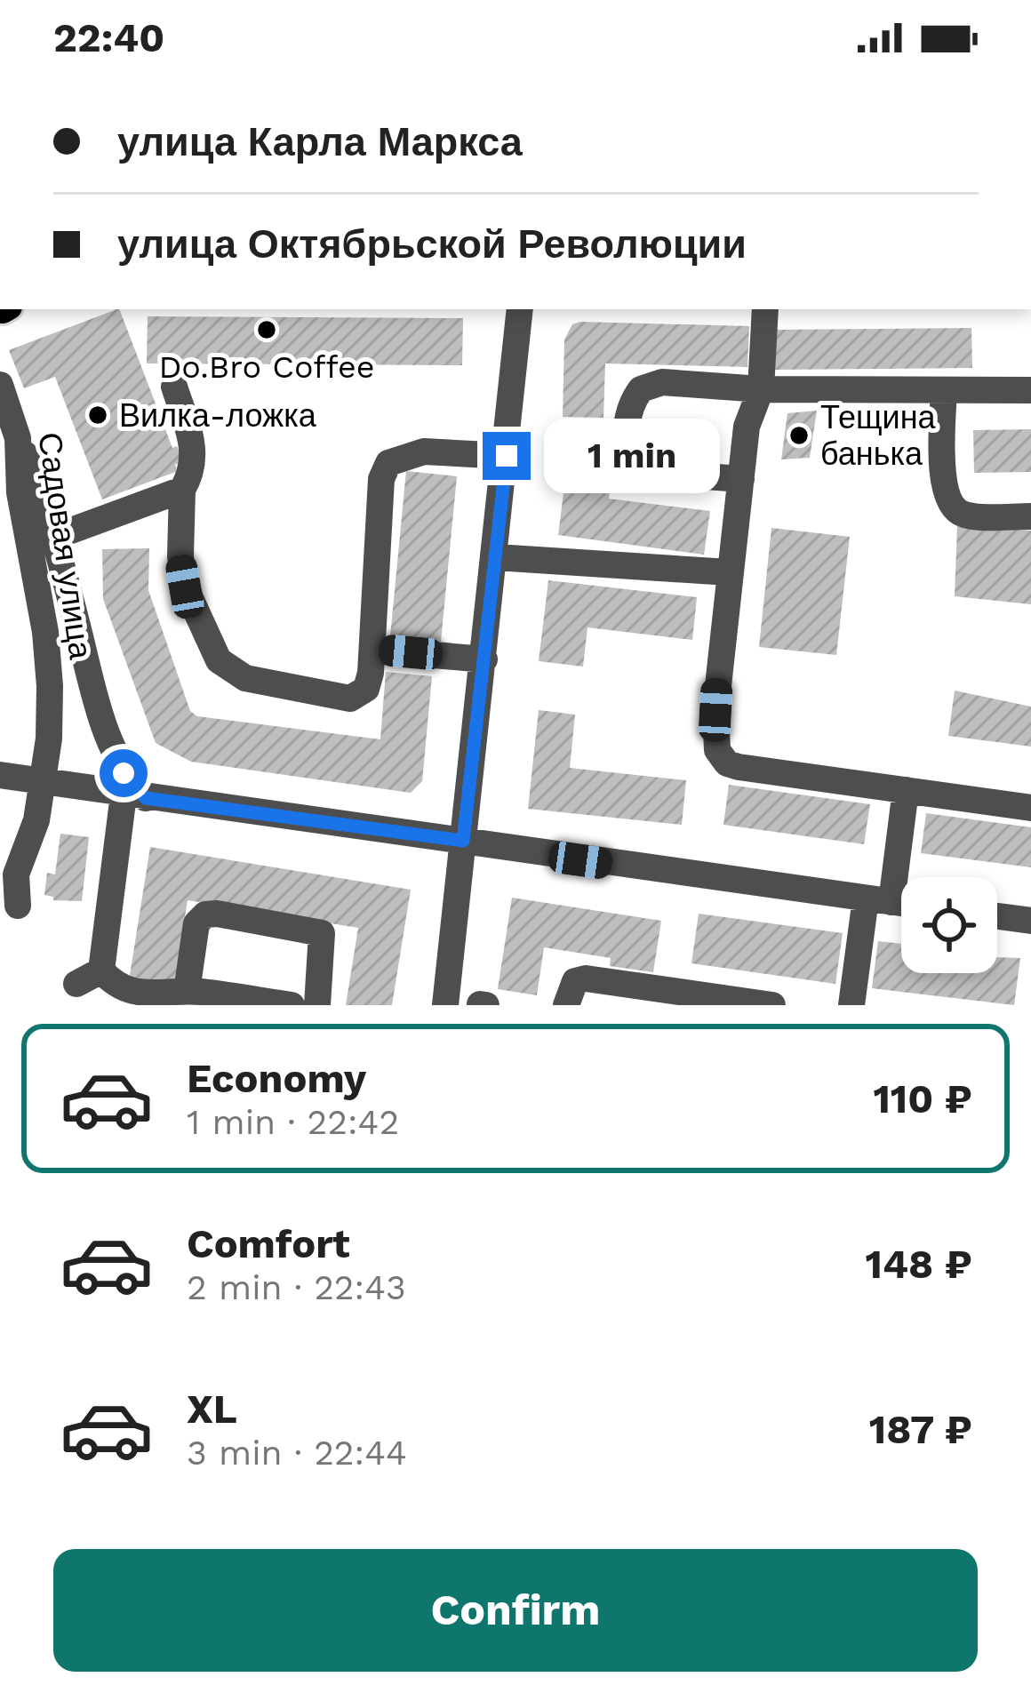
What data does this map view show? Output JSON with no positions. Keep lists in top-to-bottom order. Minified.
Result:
{"streets":{"street":["Садовая улица"]},"places":["Do.Bro Coffee","Вилка-ложка","Тещина банька"],"page":{"status":"22:40","banner":["улица Карла Маркса","улица Октябрьской Революции"],"bubble":"1 min","list":[{"name":"Economy","note":"1 min · 22:42","value":"110 ₽"},{"name":"Comfort","note":"2 min · 22:43","value":"148 ₽"},{"name":"XL","note":"3 min · 22:44","value":"187 ₽"}],"buttons":"Confirm"}}
